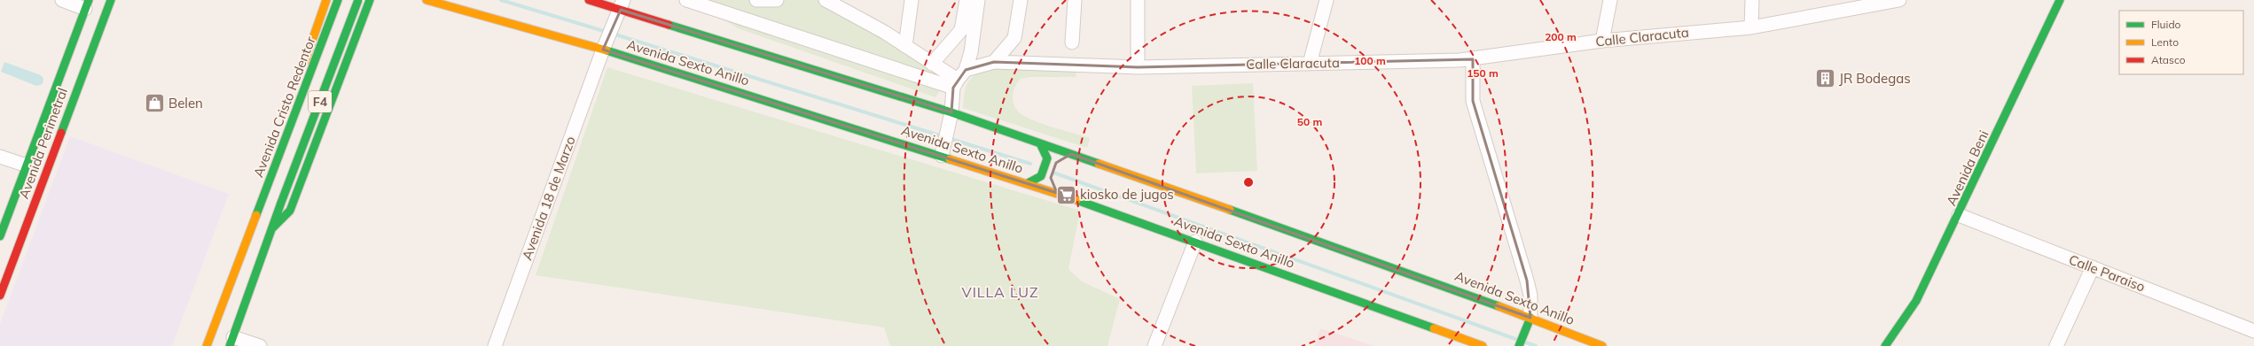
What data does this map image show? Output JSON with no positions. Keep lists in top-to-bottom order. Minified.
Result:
{"streets":{"main road":["Avenida Sexto Anillo","F4","Avenida Cristo Redentor","Avenida Perimetral","Avenida Beni"],"street":["Calle Claracuta","Avenida 18 de Marzo","Calle Paraiso"]},"crossings":[["Avenida Sexto Anillo","Avenida 18 de Marzo"],["Avenida Beni","Calle Paraiso"]],"districts":["VILLA LUZ"],"places":{"building":["JR Bodegas"],"shop":["Belen"],"supermarket":["kiosko de jugos"]},"legend":["Fluido","Lento","Atasco"],"rings":["200 m","100 m","150 m","50 m"]}
